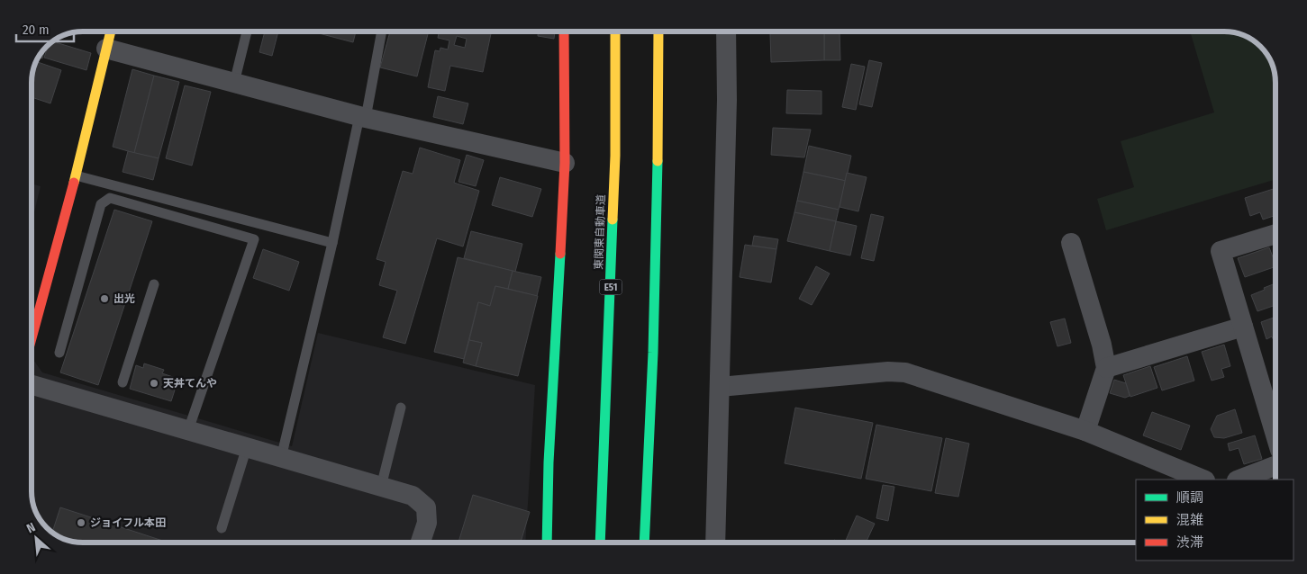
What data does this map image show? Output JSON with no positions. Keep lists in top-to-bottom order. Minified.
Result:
{"streets":{"main road":["東関東自動車道","E51"]},"places":["出光","天丼てんや","ジョイフル本田"],"legend":["順調","混雑","渋滞"],"scale_bar":"20 m","north":"top left"}
